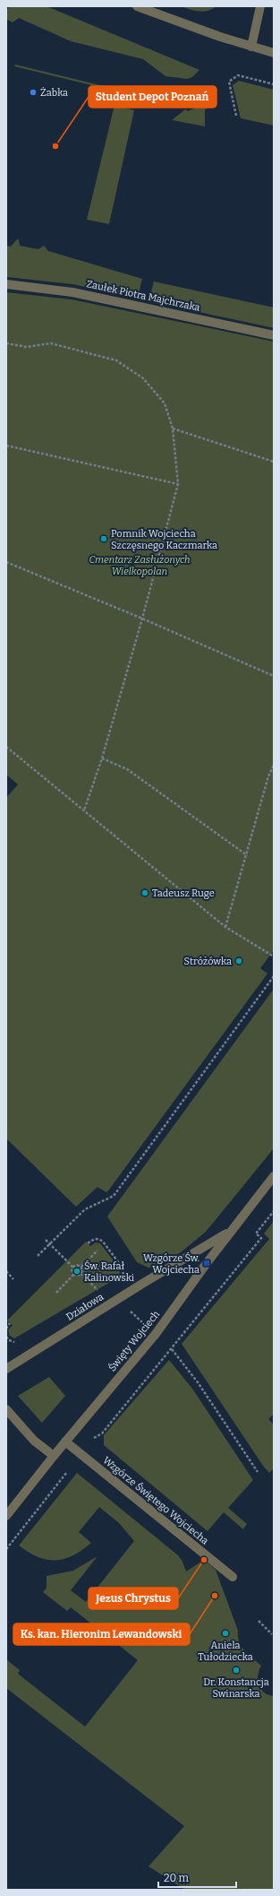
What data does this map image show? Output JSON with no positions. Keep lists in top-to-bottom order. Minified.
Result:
{"streets":{"street":["Zaułek Piotra Majchrzaka","Działowa","Święty Wojciech","Wzgórze Świętego Wojciecha"]},"crossings":[["Działowa","Święty Wojciech"],["Święty Wojciech","Wzgórze Świętego Wojciecha"]],"parks":["Cmentarz Zasłużonych Wielkopolan"],"places":{"other":["Żabka","Student Depot Poznań","Pomnik Wojciecha Szczęsnego Kaczmarka","Tadeusz Ruge","Stróżówka","Św. Rafał Kalinowski","Jezus Chrystus","Ks. kan. Hieronim Lewandowski","Aniela Tułodziecka","Dr. Konstancja Swinarska"],"transit":["Wzgórze Św. Wojciecha"]},"scale_bar":"20 m"}
